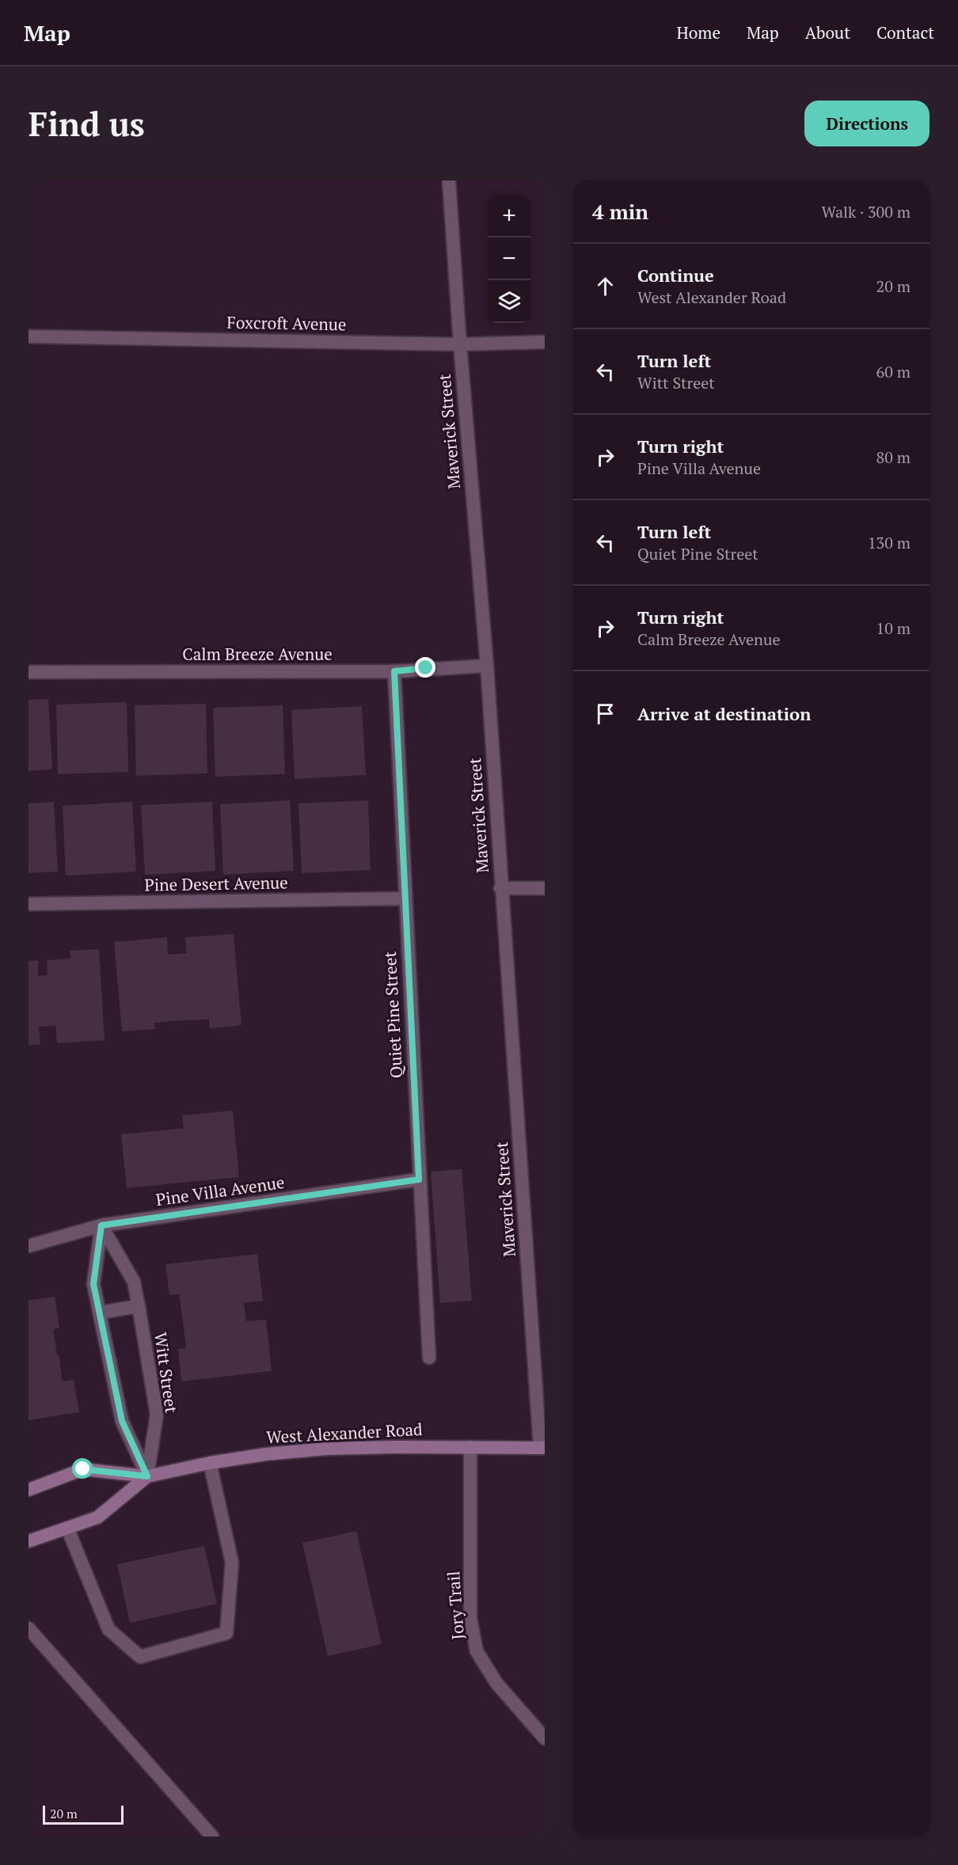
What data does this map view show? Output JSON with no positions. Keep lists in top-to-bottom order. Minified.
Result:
{"streets":{"main road":["West Alexander Road"],"street":["Foxcroft Avenue","Maverick Street","Calm Breeze Avenue","Pine Desert Avenue","Quiet Pine Street","Pine Villa Avenue","Witt Street","Jory Trail"]},"crossings":[["Foxcroft Avenue","Maverick Street"],["Maverick Street","Calm Breeze Avenue"],["Maverick Street","West Alexander Road"],["Calm Breeze Avenue","Quiet Pine Street"],["Pine Desert Avenue","Quiet Pine Street"],["Quiet Pine Street","Pine Villa Avenue"],["Pine Villa Avenue","Witt Street"],["Witt Street","West Alexander Road"],["West Alexander Road","Jory Trail"]],"scale_bar":"20 m","page":{"header":"Map","nav":["Home","Map","About","Contact"],"buttons":"Directions","title":"Find us","heading":["4 min","Walk · 300 m"],"map_buttons":["+","−"],"list":[["Continue","West Alexander Road","20 m"],["Turn left","Witt Street","60 m"],["Turn right","Pine Villa Avenue","80 m"],["Turn left","Quiet Pine Street","130 m"],["Turn right","Calm Breeze Avenue","10 m"],"Arrive at destination"],"scale":"20 m"}}
